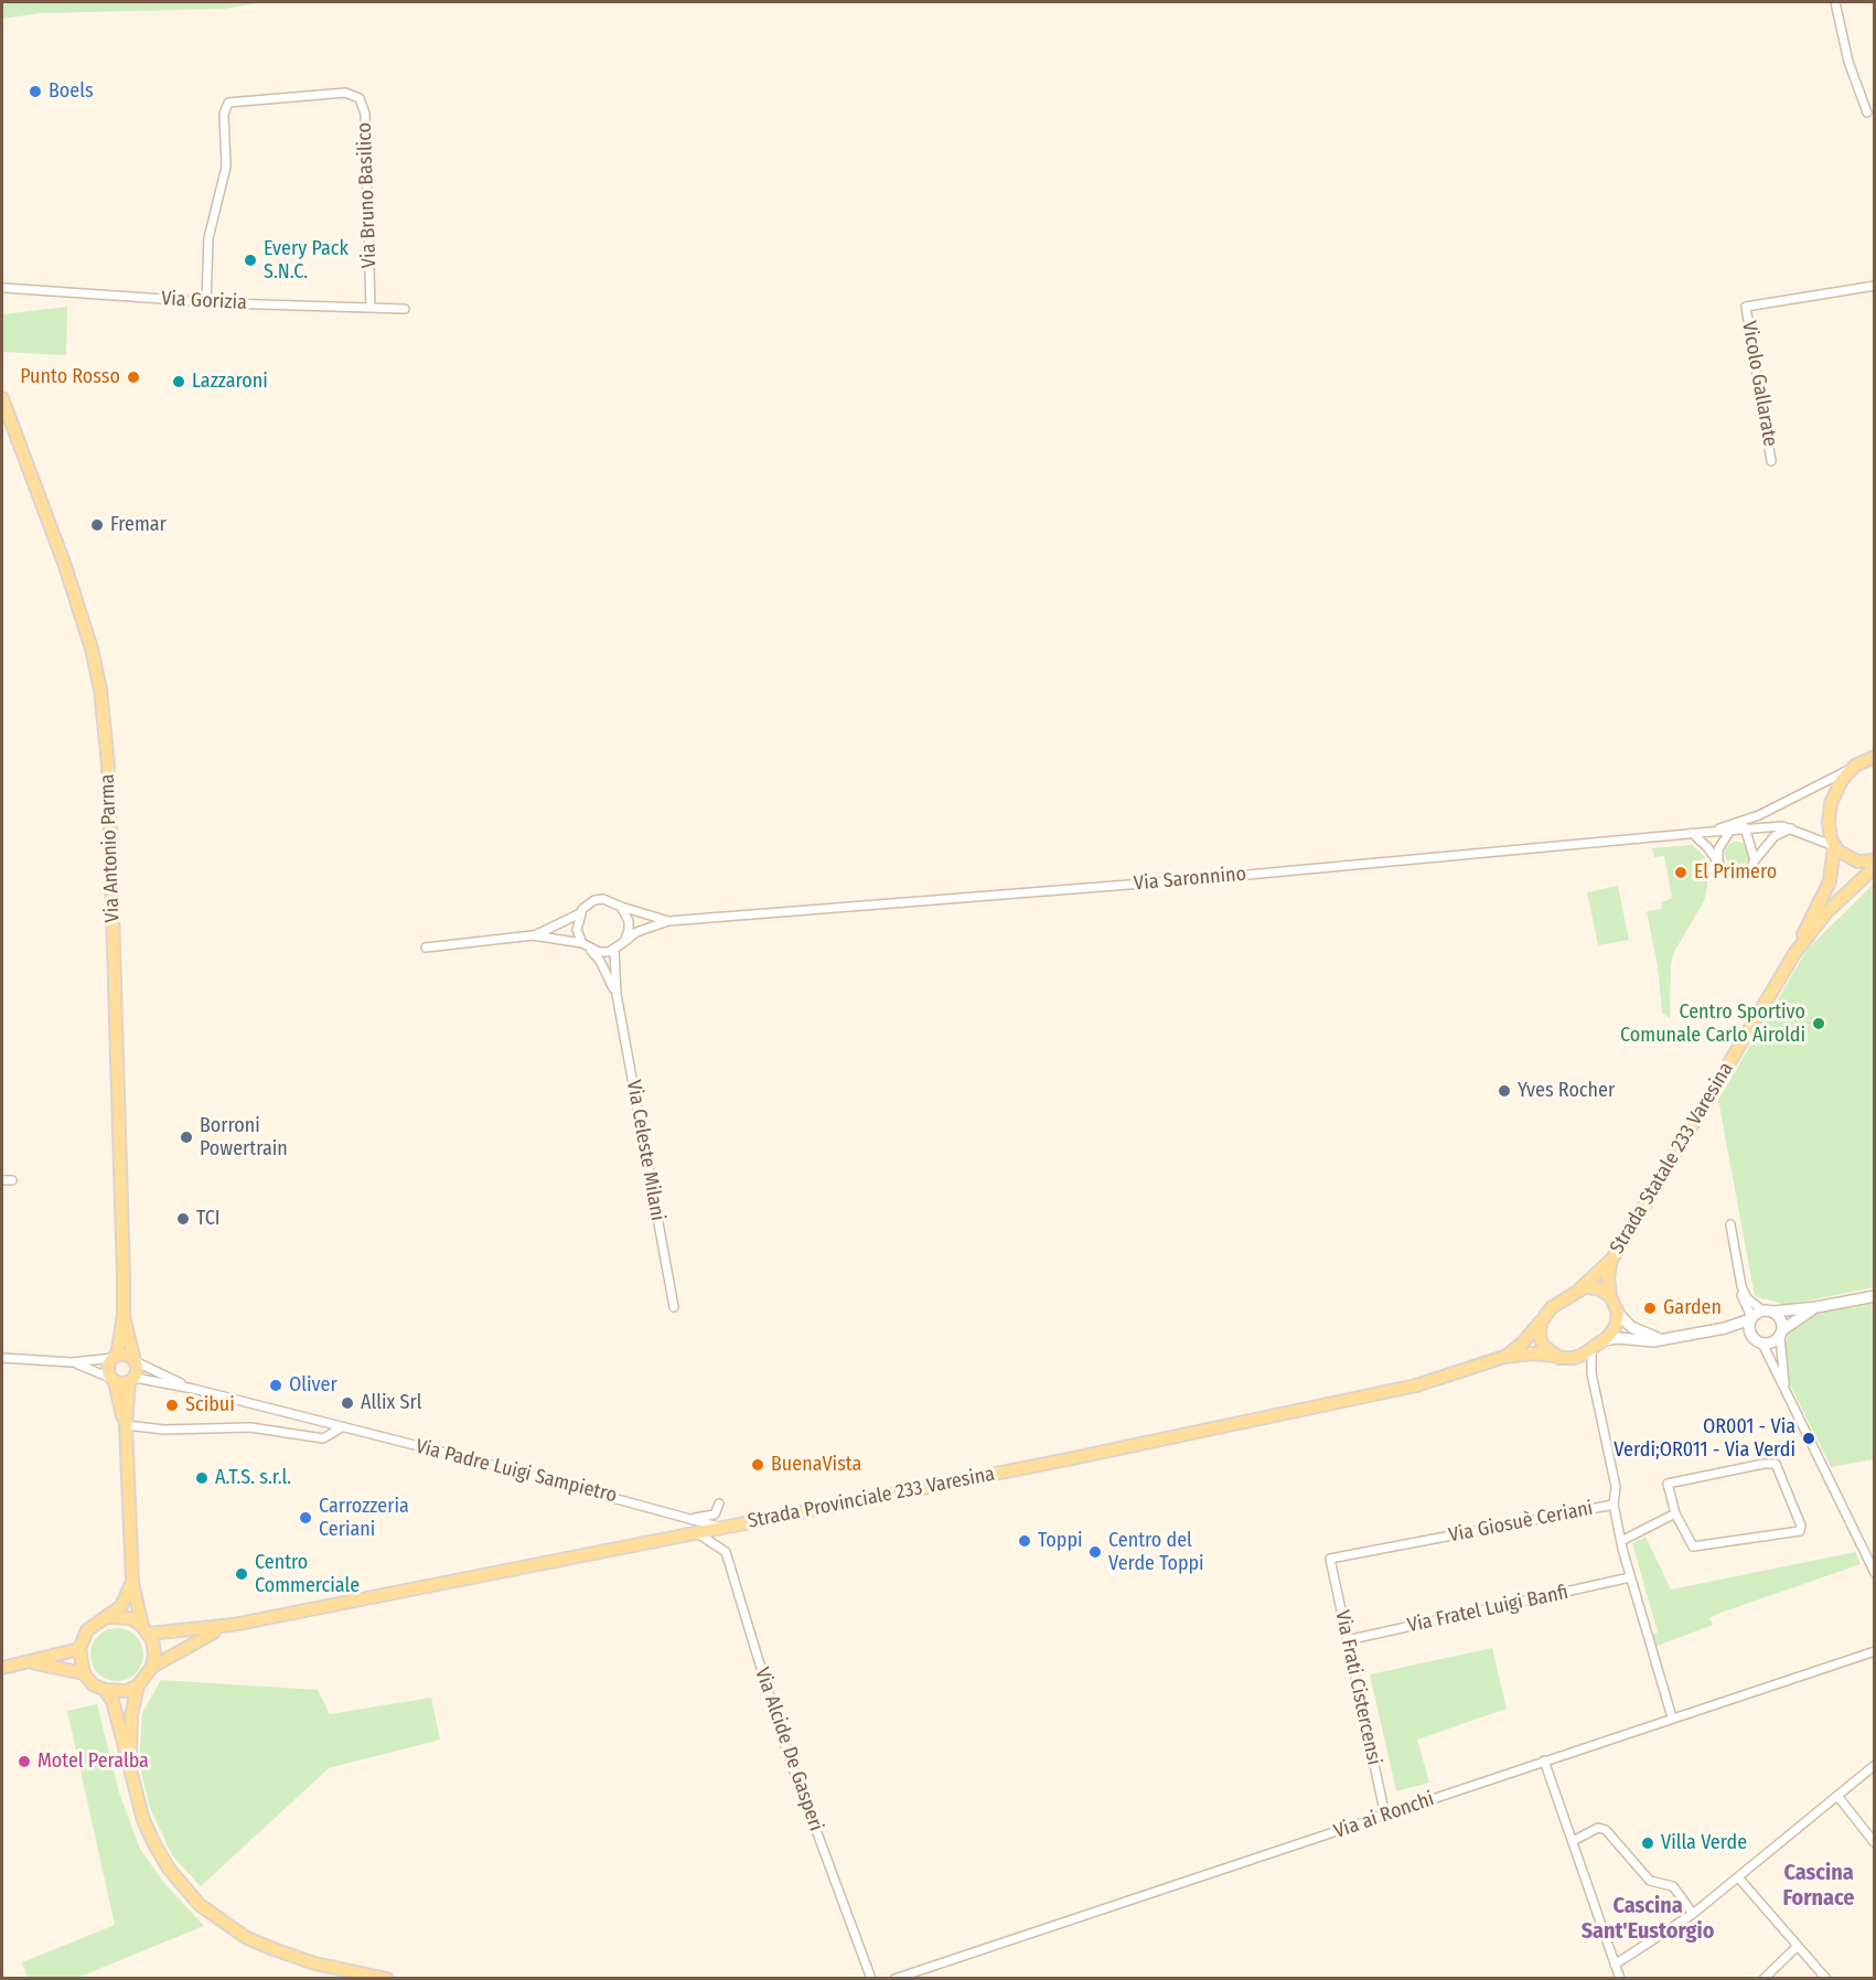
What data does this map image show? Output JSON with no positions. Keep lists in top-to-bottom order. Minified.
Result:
{"streets":{"main road":["Via Antonio Parma","Strada Statale 233 Varesina","Strada Provinciale 233 Varesina"],"street":["Via Bruno Basilico","Via Gorizia","Vicolo Gallarate","Via Saronnino","Via Celeste Milani","Via Padre Luigi Sampietro","Via Giosuè Ceriani","Via Fratel Luigi Banfi","Via Frati Cistercensi","Via Alcide De Gasperi","Via ai Ronchi"]},"crossings":[["Via Bruno Basilico","Via Gorizia"],["Via Antonio Parma","Via Padre Luigi Sampietro"],["Via Saronnino","Strada Statale 233 Varesina"],["Via Padre Luigi Sampietro","Strada Provinciale 233 Varesina"],["Strada Provinciale 233 Varesina","Via Alcide De Gasperi"],["Via Giosuè Ceriani","Via Fratel Luigi Banfi"],["Via Giosuè Ceriani","Via Frati Cistercensi"],["Via Giosuè Ceriani","Via ai Ronchi"],["Via Fratel Luigi Banfi","Via Frati Cistercensi"],["Via Frati Cistercensi","Via ai Ronchi"]],"districts":["Cascina Fornace","Cascina Sant'Eustorgio"],"places":["Boels","Every Pack S.N.C.","Punto Rosso","Lazzaroni","Fremar","El Primero","Centro Sportivo Comunale Carlo Airoldi","Yves Rocher","Borroni Powertrain","TCI","Garden","Oliver","Allix Srl","Scibui","OR001 - Via Verdi;OR011 - Via Verdi","BuenaVista","A.T.S. s.r.l.","Carrozzeria Ceriani","Toppi","Centro del Verde Toppi","Centro Commerciale","Motel Peralba","Villa Verde"]}
